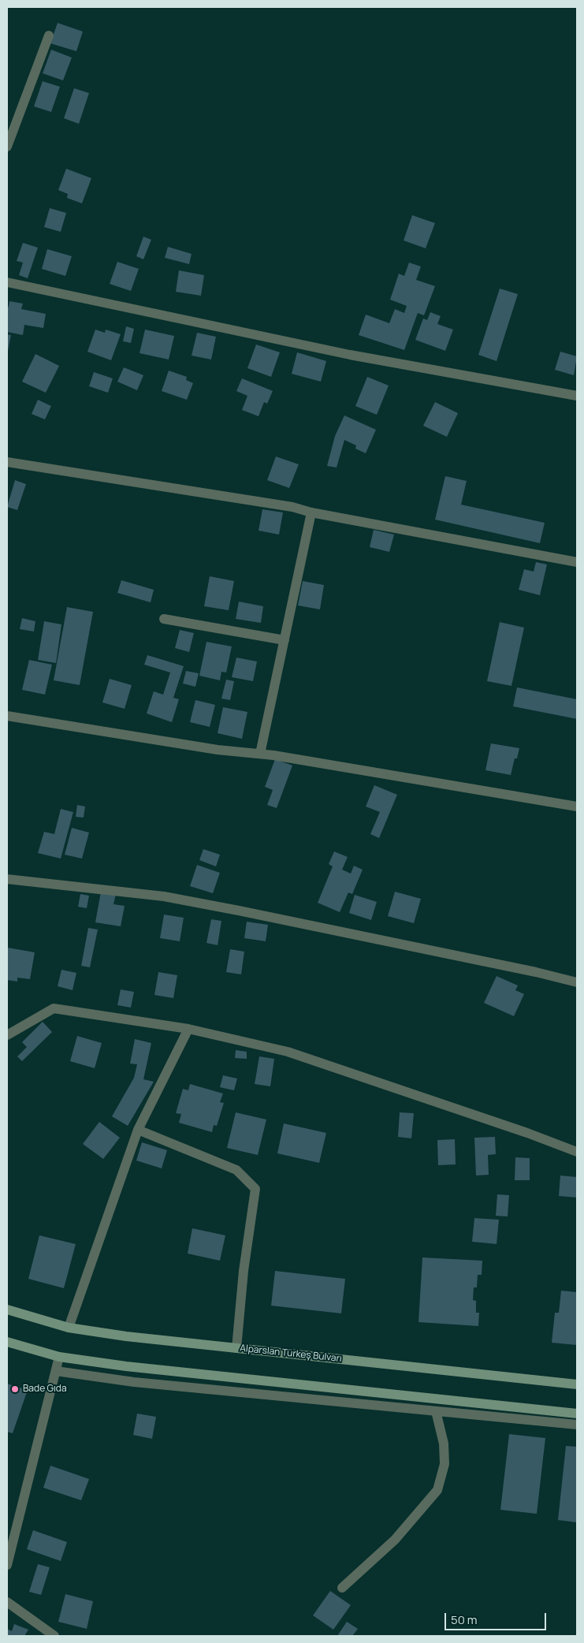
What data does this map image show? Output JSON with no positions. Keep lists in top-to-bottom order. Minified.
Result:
{"streets":{"main road":["Alparslan Türkeş Bulvarı"]},"places":["Bade Gıda"],"scale_bar":"50 m"}
